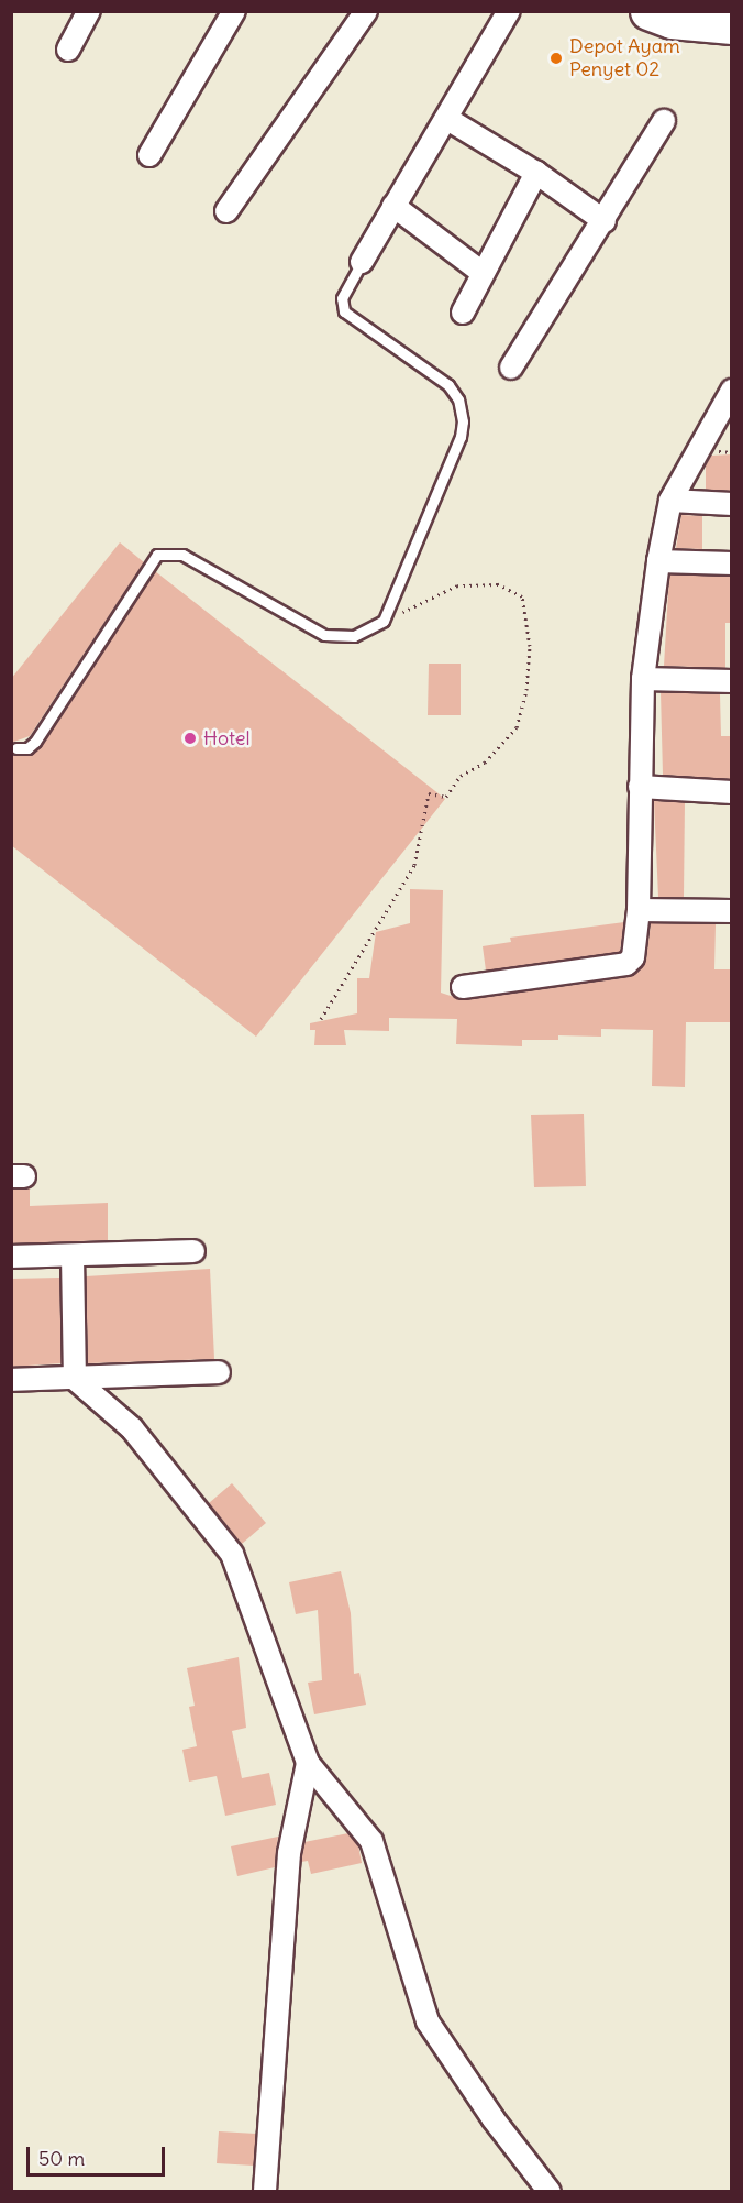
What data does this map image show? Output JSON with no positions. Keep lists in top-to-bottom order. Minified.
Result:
{"places":["Depot Ayam Penyet 02","Hotel"],"scale_bar":"50 m"}
